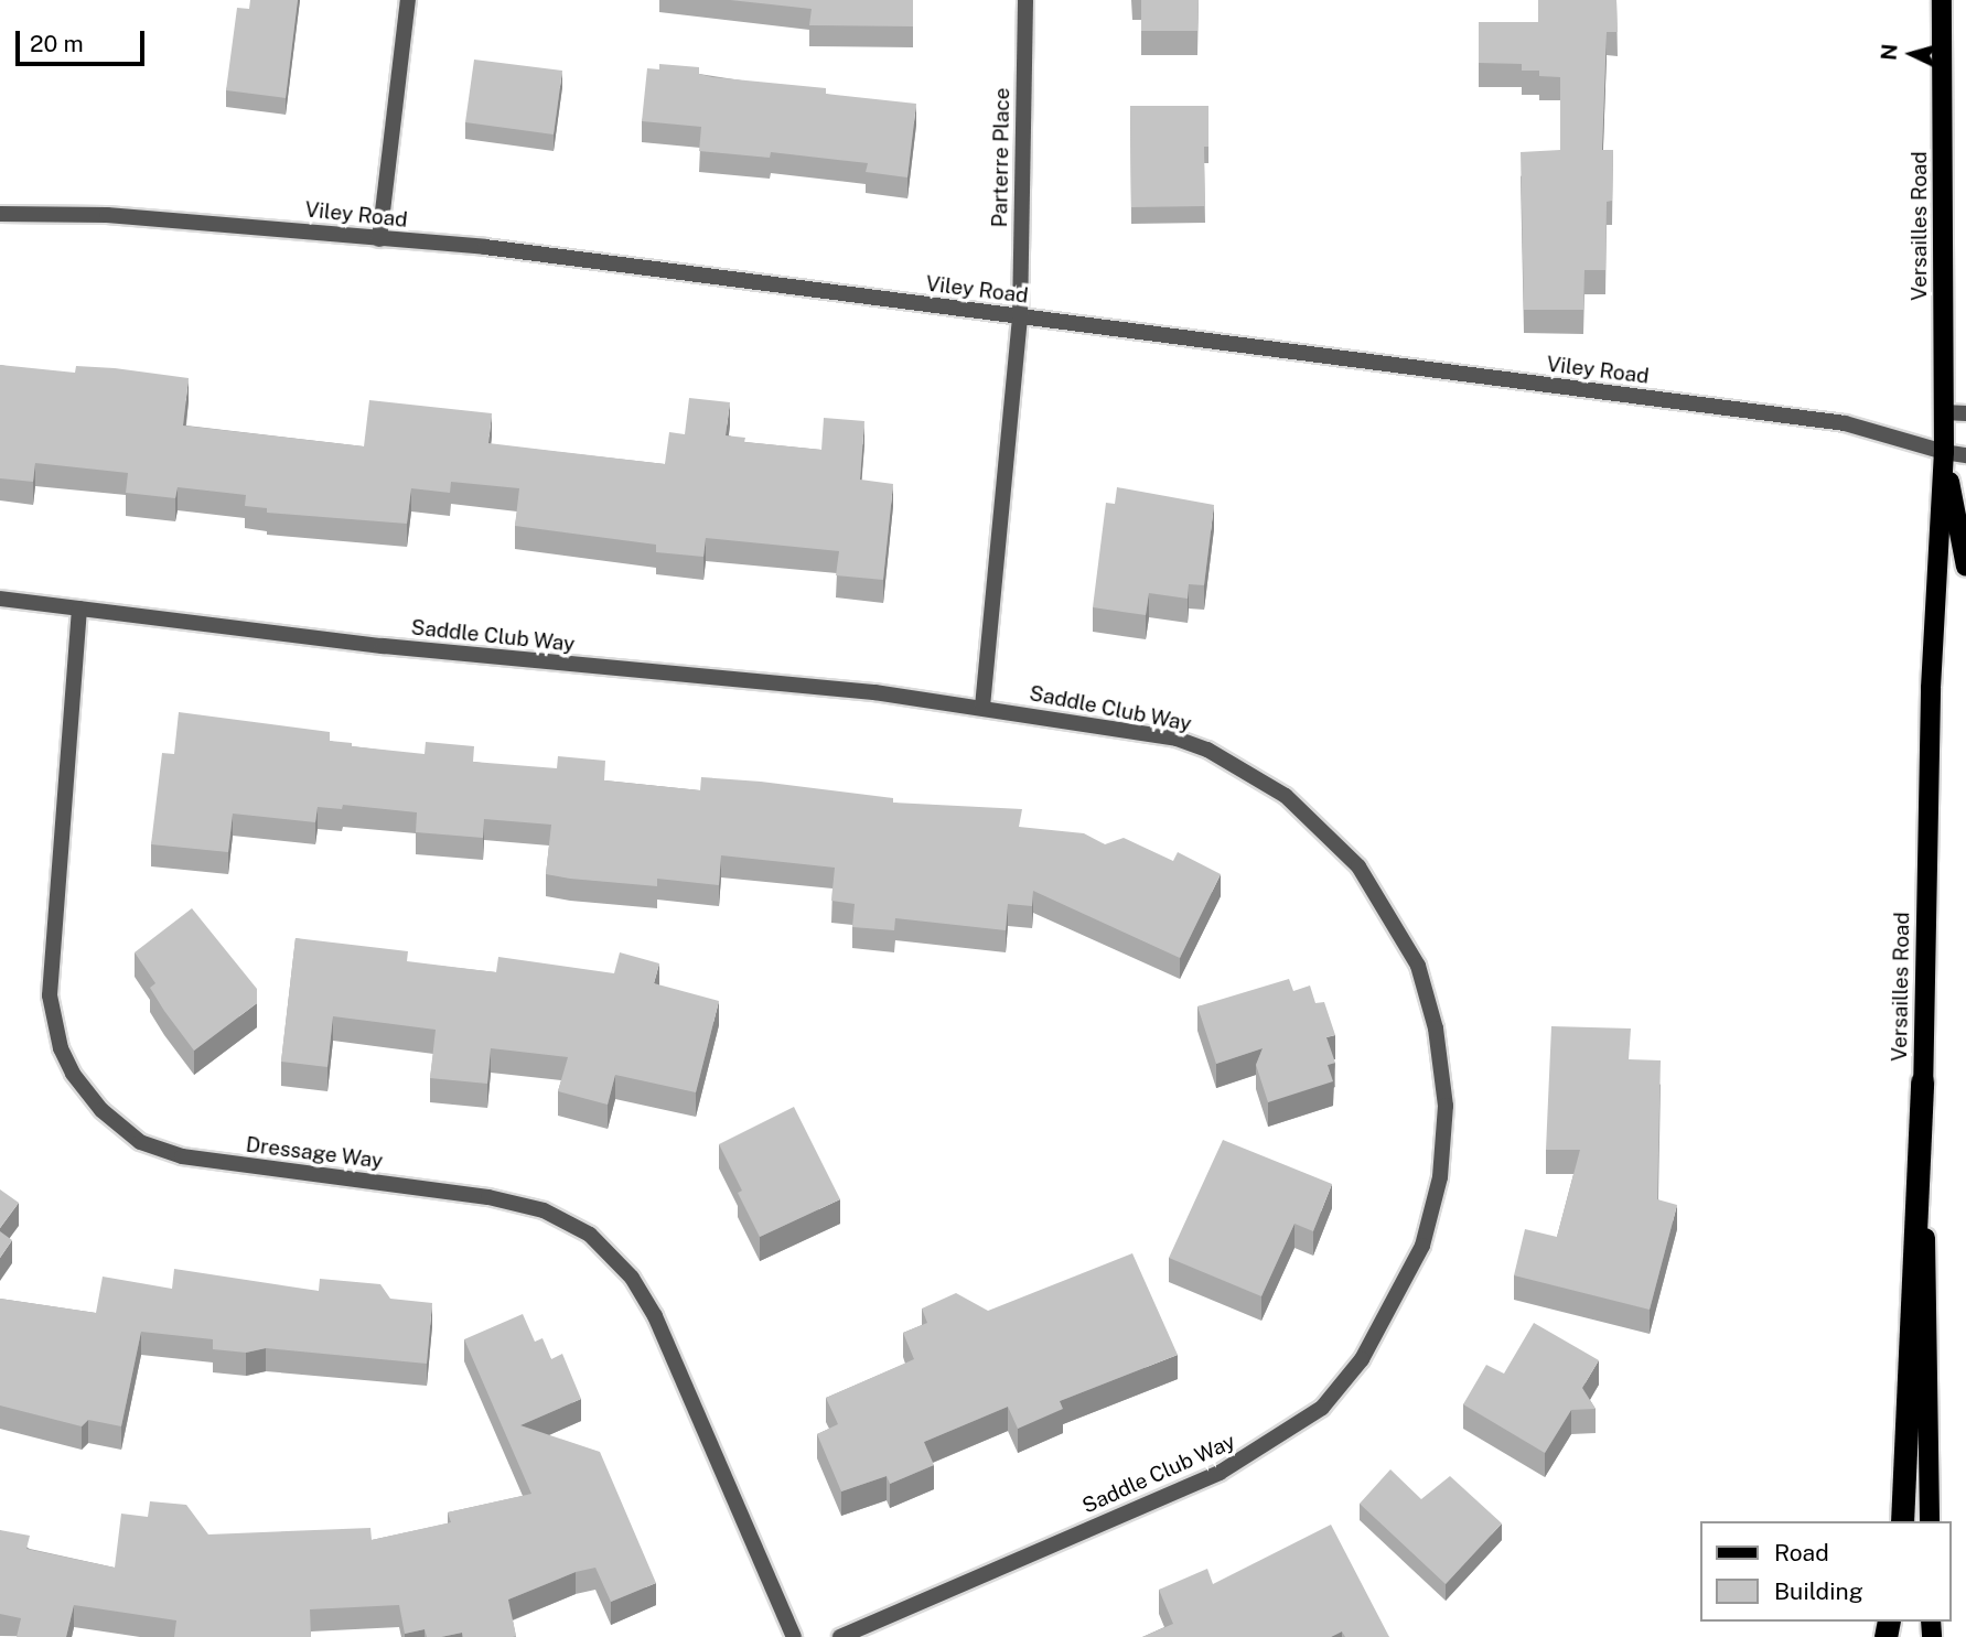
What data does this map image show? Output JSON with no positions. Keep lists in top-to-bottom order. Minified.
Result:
{"streets":{"main road":["Versailles Road"],"street":["Parterre Place","Viley Road","Saddle Club Way","Dressage Way"]},"crossings":[["Parterre Place","Viley Road"],["Viley Road","Versailles Road"],["Saddle Club Way","Dressage Way"]],"legend":["Road","Building"],"scale_bar":"20 m","north":"left"}
